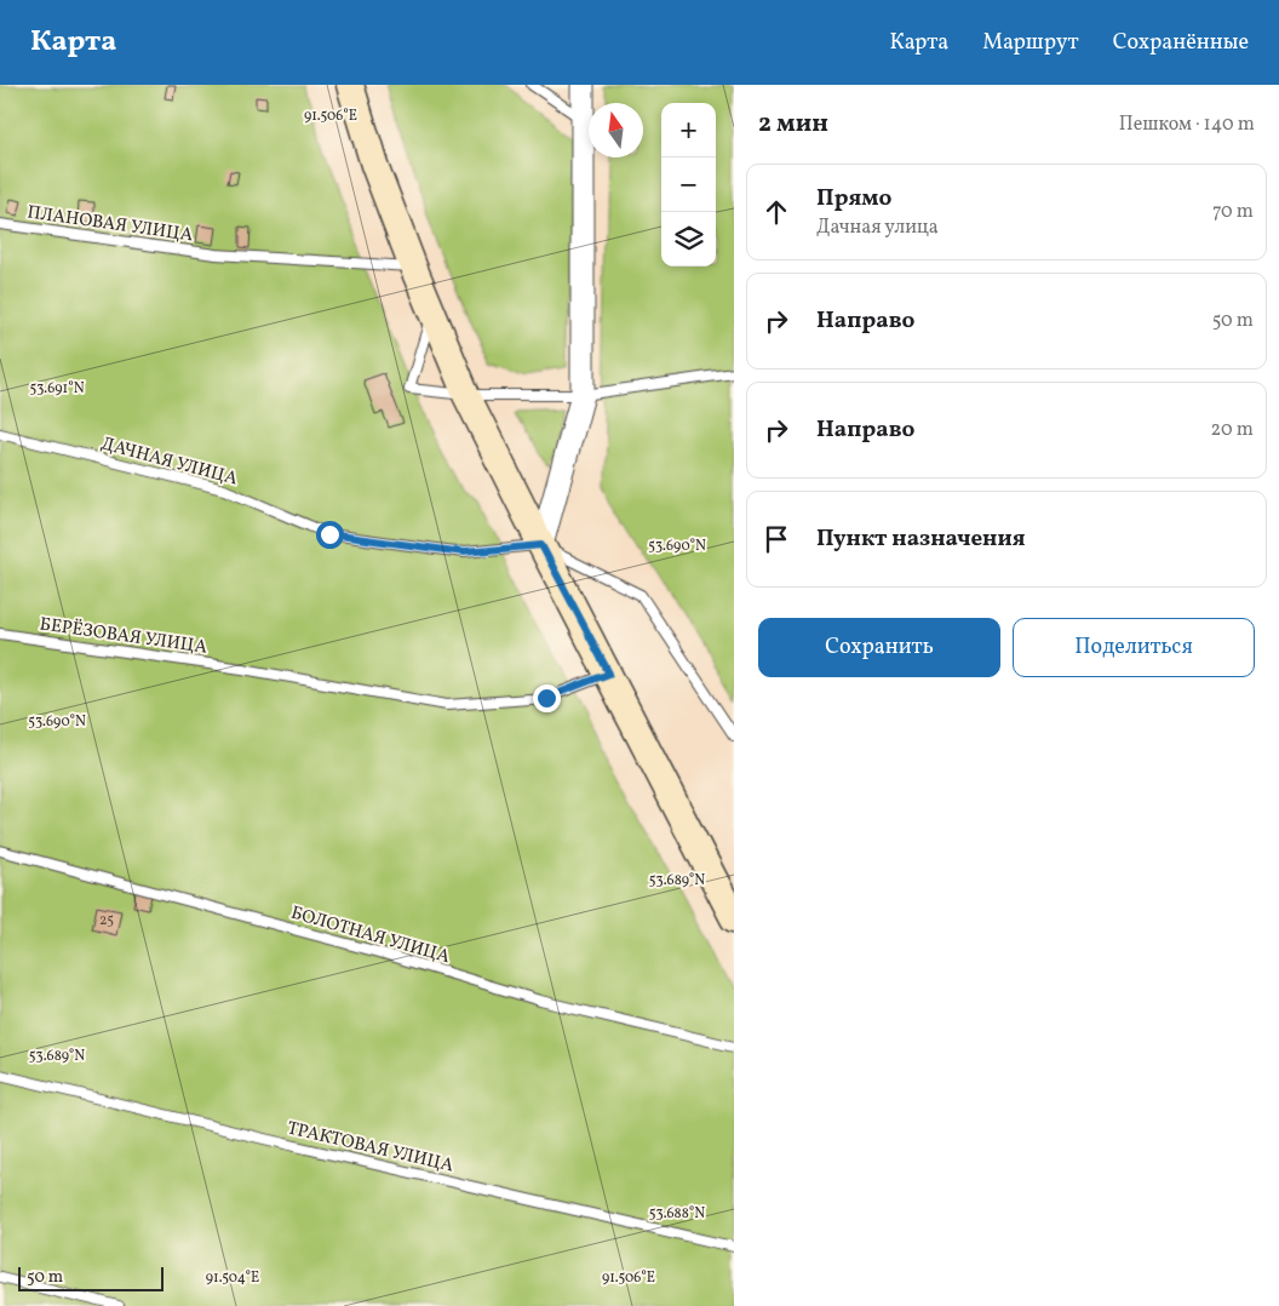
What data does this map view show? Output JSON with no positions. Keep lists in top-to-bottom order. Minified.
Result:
{"streets":{"lane":["ПЛАНОВАЯ УЛИЦА","ДАЧНАЯ УЛИЦА","БЕРЁЗОВАЯ УЛИЦА","БОЛОТНАЯ УЛИЦА","ТРАКТОВАЯ УЛИЦА"]},"house_numbers":["25"],"scale_bar":"50 m","north":"top","page":{"header":"Карта","nav":["Карта","Маршрут","Сохранённые"],"heading":["2 мин","Пешком · 140 m"],"map_buttons":["+","−"],"list":[["Прямо","Дачная улица","70 m"],["Направо","50 m"],["Направо","20 m"],"Пункт назначения"],"buttons":["Сохранить","Поделиться"],"scale":"50 m"},"coordinates":["91.506°E","53.691°N","53.690°N","53.689°N","53.688°N","91.504°E"]}
